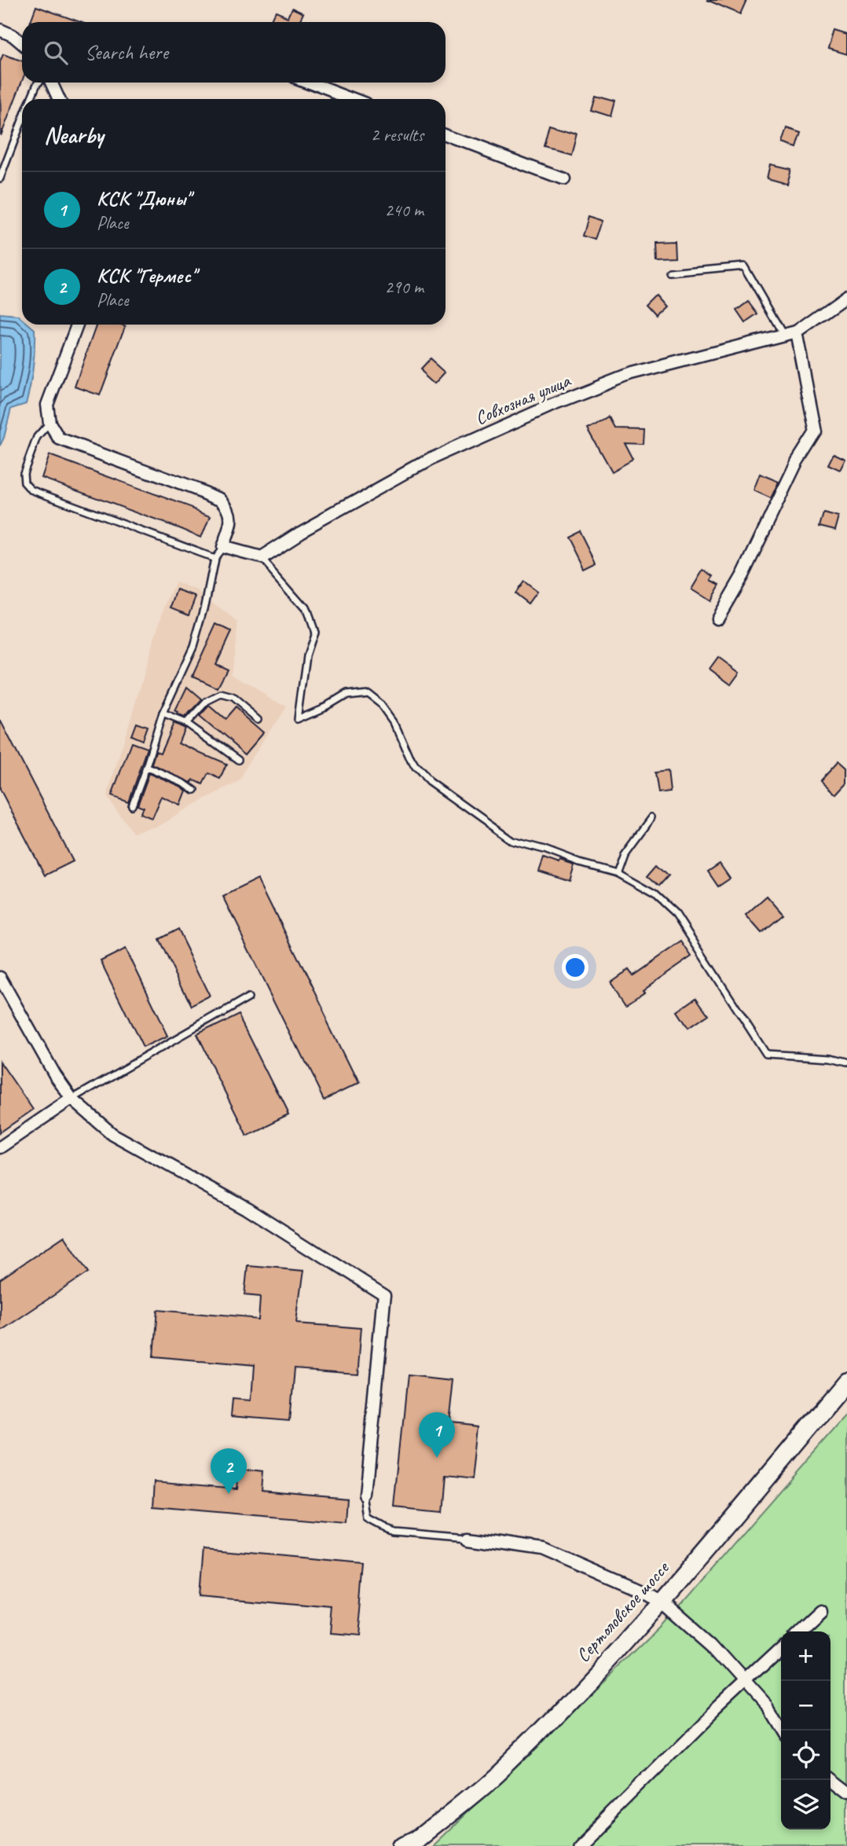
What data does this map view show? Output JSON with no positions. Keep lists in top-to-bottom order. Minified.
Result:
{"streets":{"main road":["Сертоловское шоссе"],"street":["Совхозная улица"]},"page":{"search":"Search here","heading":["Nearby","2 results"],"list":[{"mark":"1","name":"КСК \"Дюны\"","note":"Place","value":"240 m"},{"mark":"2","name":"КСК \"Гермес\"","note":"Place","value":"290 m"}],"pins":["1","2"],"map_buttons":["+","−"]}}
